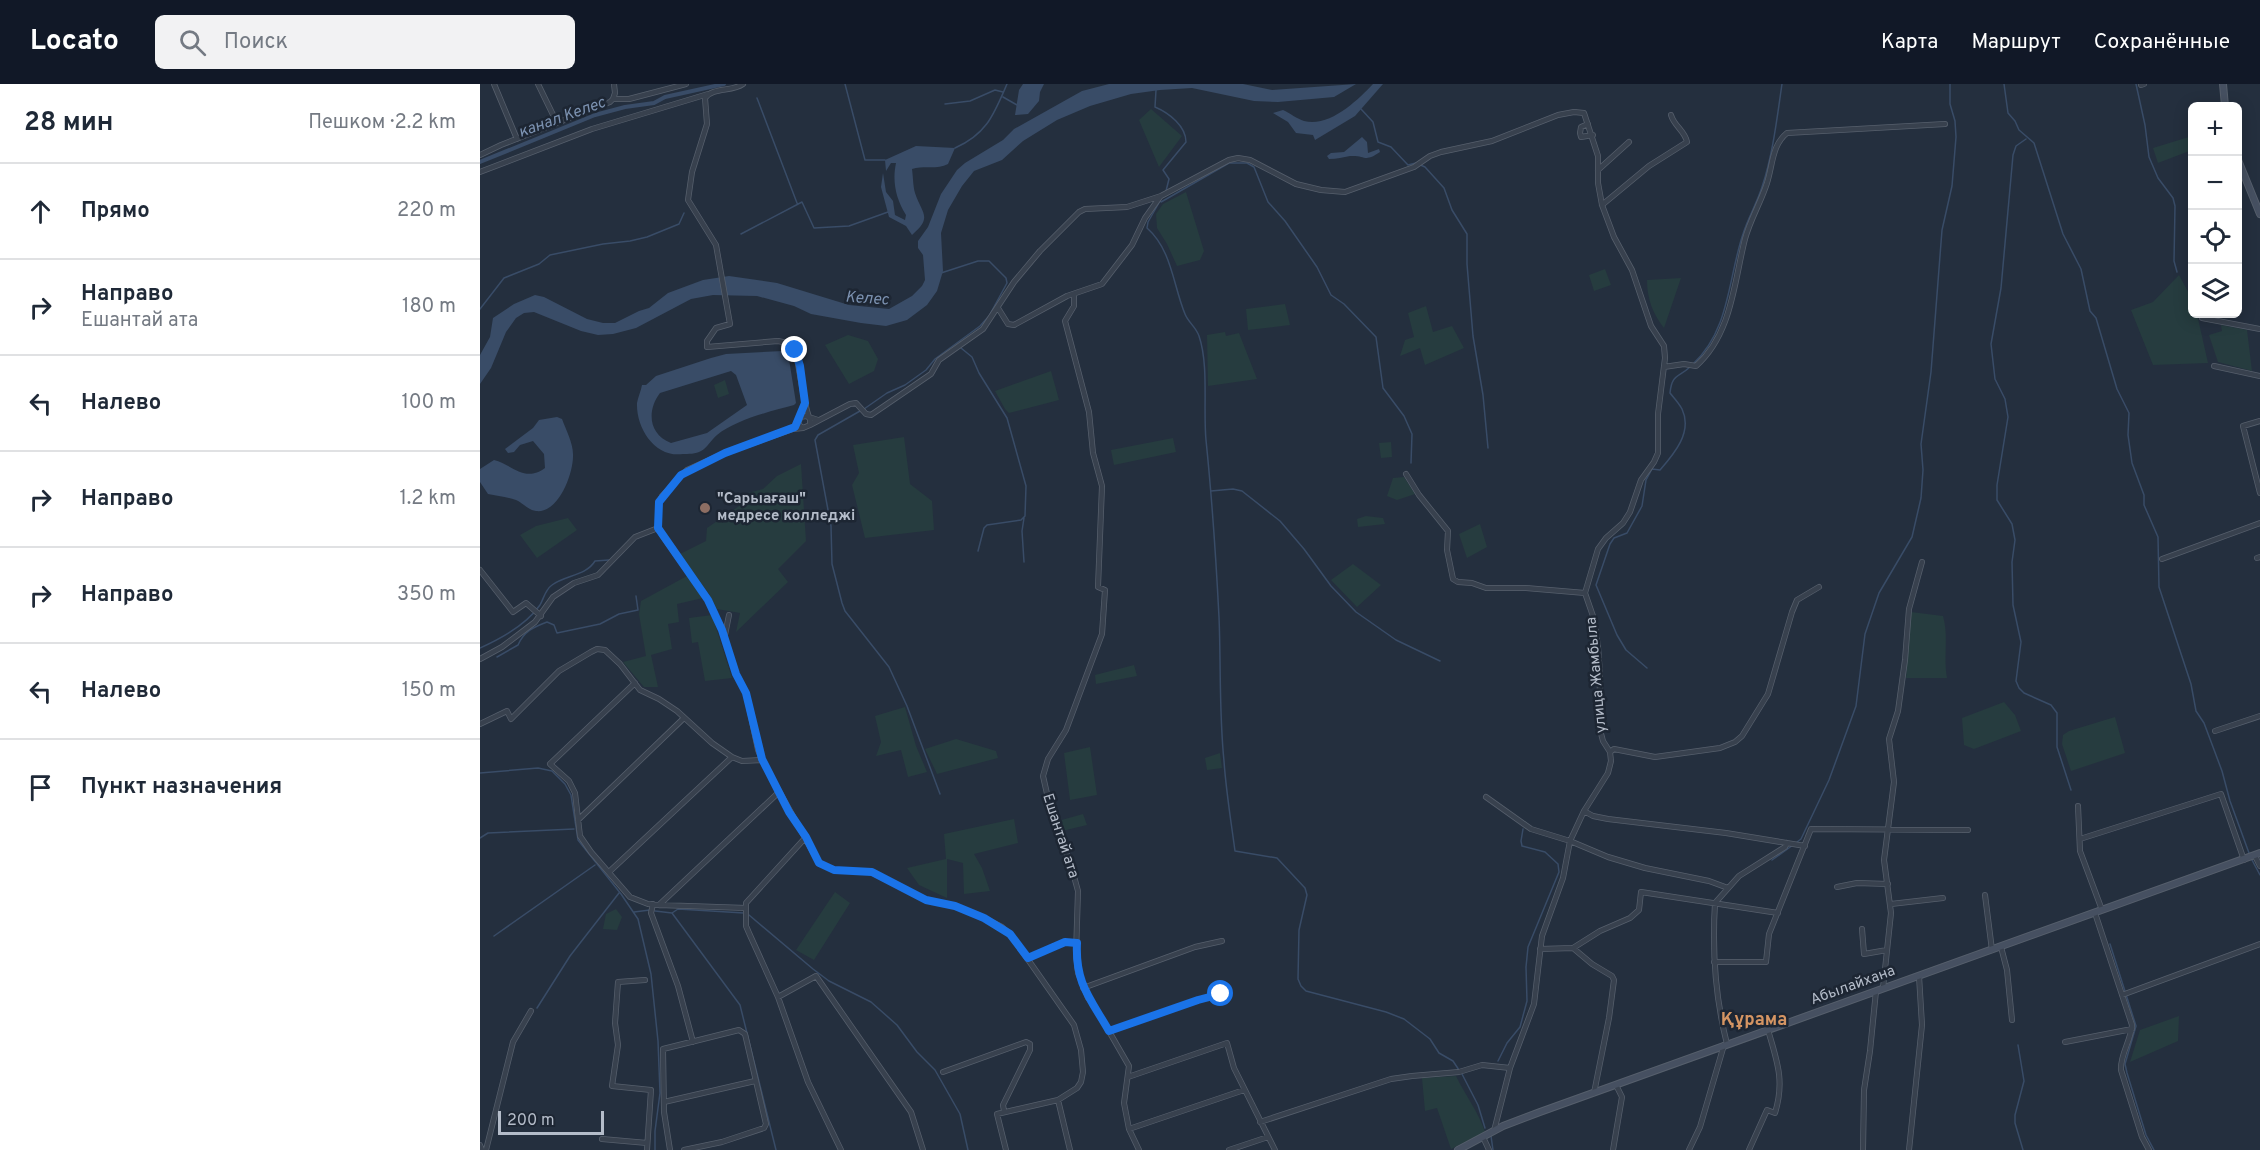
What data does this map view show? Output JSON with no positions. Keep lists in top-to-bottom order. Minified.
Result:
{"streets":{"main road":["Абылайхана"],"street":["улица Жамбыла","Ешантай ата"]},"crossings":[["улица Жамбыла","Абылайхана"]],"districts":["Құрама"],"water":["канал Келес","Келес"],"places":["\"Сарыағаш\" медресе колледжі"],"scale_bar":"200 m","page":{"header":"Locato","search":"Поиск","nav":["Карта","Маршрут","Сохранённые"],"heading":["28 мин","Пешком · 2.2 km"],"map_buttons":["+","−"],"list":[["Прямо","220 m"],["Направо","Ешантай ата","180 m"],["Налево","100 m"],["Направо","1.2 km"],["Направо","350 m"],["Налево","150 m"],"Пункт назначения"],"scale":"200 m"}}
